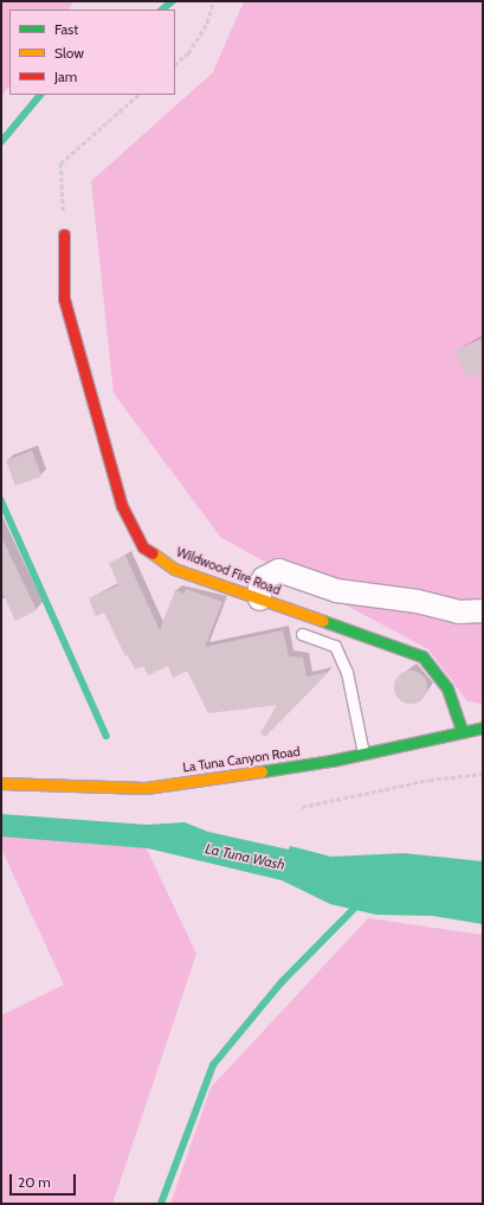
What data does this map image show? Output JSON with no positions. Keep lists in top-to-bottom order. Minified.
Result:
{"streets":{"street":["Wildwood Fire Road","La Tuna Canyon Road"]},"crossings":[["Wildwood Fire Road","La Tuna Canyon Road"]],"water":["La Tuna Wash"],"legend":["Fast","Slow","Jam"],"scale_bar":"20 m"}
